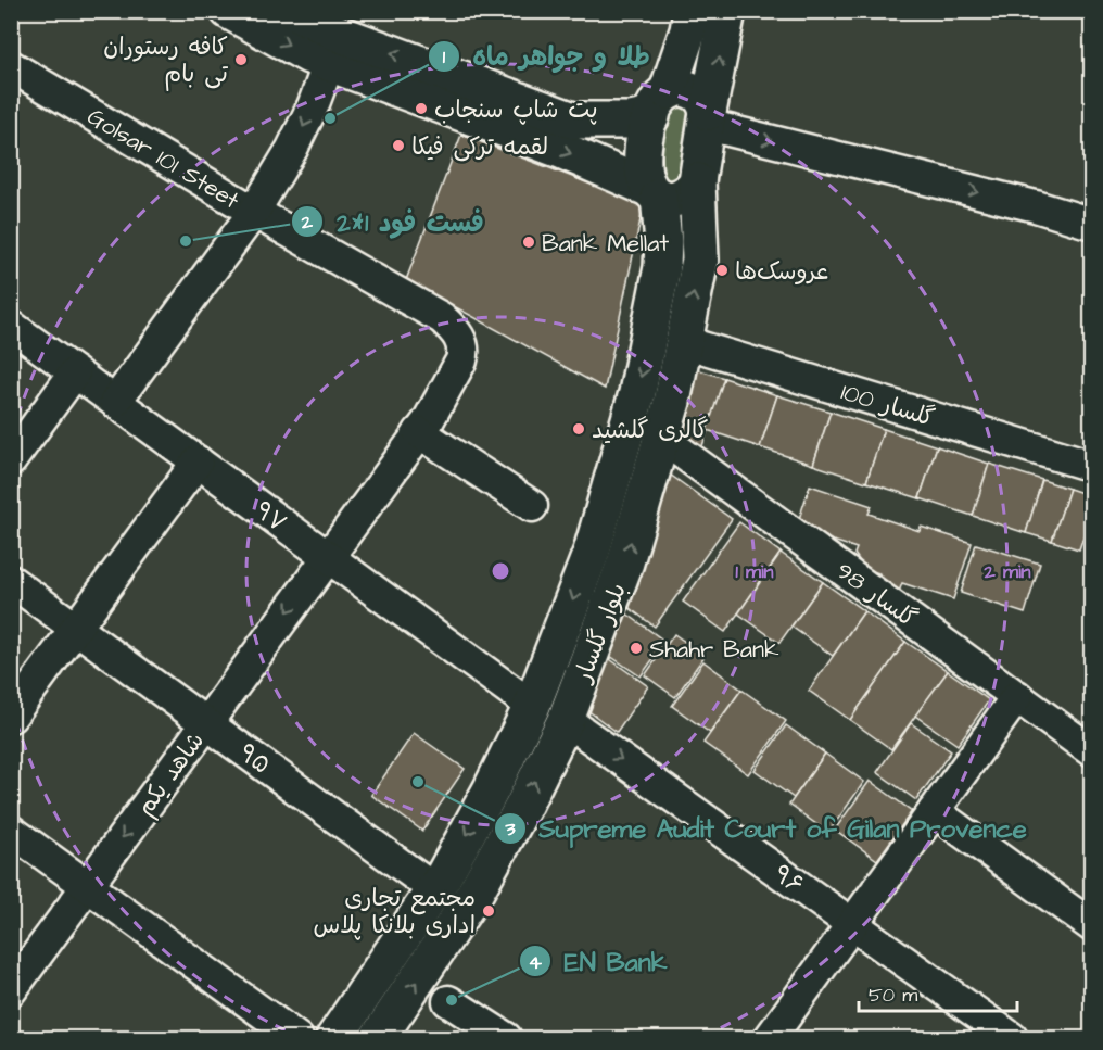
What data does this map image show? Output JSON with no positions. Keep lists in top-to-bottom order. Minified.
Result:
{"streets":{"main road":["بلوار گلسار"],"street":["Golsar 101 Steet","گلسار 100","۹۷","گلسار 98","۹۵","شاهد یکم","۹۶"]},"crossings":[["Golsar 101 Steet","شاهد یکم"],["گلسار 100","بلوار گلسار"],["۹۷","بلوار گلسار"],["۹۷","شاهد یکم"],["گلسار 98","بلوار گلسار"],["بلوار گلسار","۹۵"],["بلوار گلسار","۹۶"],["۹۵","شاهد یکم"]],"one_way":["۹۶"],"places":["کافه رستوران تی بام","پت شاپ سنجاب","طلا و جواهر ماه","لقمه ترکی فیکا","فست فود 1*2","Bank Mellat","عروسک‌ها","گالری گلشید","Shahr Bank","Supreme Audit Court of Gilan Provence","مجتمع تجاری اداری بلانکا پلاس","EN Bank"],"scale_bar":"50 m","rings":["1 min","2 min"]}
